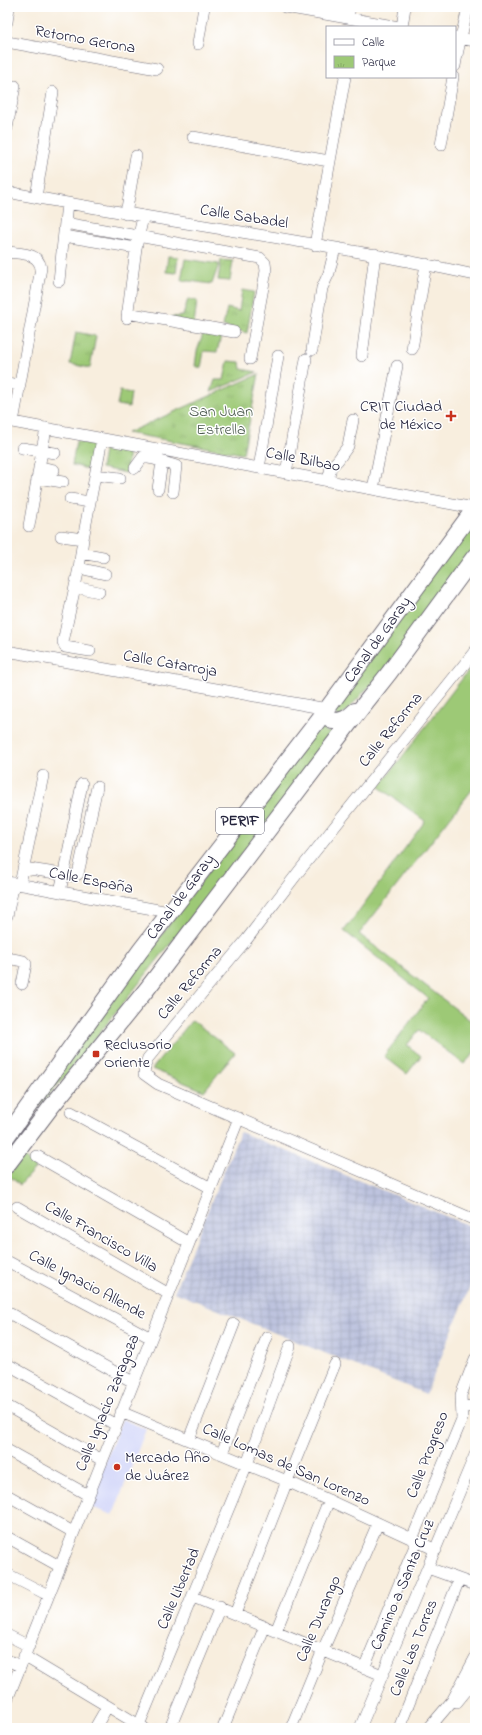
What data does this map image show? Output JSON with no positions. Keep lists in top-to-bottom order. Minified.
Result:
{"streets":{"highway":["Canal de Garay","PERIF"],"street":["Retorno Gerona","Calle Sabadel","Calle Bilbao","Calle Catarroja","Calle Reforma","Calle España","Calle Francisco Villa","Calle Ignacio Allende","Calle Ignacio Zaragoza","Calle Progreso","Calle Lomas de San Lorenzo","Camino a Santa Cruz","Calle Libertad","Calle Durango","Calle Las Torres"]},"crossings":[["Calle Bilbao","Canal de Garay"],["Canal de Garay","Calle Catarroja"],["Canal de Garay","Calle España"],["Calle Reforma","Calle Ignacio Zaragoza"],["Calle Francisco Villa","Calle Ignacio Zaragoza"],["Calle Ignacio Allende","Calle Ignacio Zaragoza"],["Calle Ignacio Zaragoza","Calle Lomas de San Lorenzo"],["Calle Progreso","Calle Lomas de San Lorenzo"],["Calle Lomas de San Lorenzo","Camino a Santa Cruz"],["Calle Lomas de San Lorenzo","Calle Libertad"],["Calle Lomas de San Lorenzo","Calle Durango"]],"parks":["San Juan Estrella"],"places":{"health":["CRIT Ciudad de México"],"transit":["Reclusorio Oriente"],"other":["Mercado Año de Juárez"]},"legend":["Calle","Parque"]}
